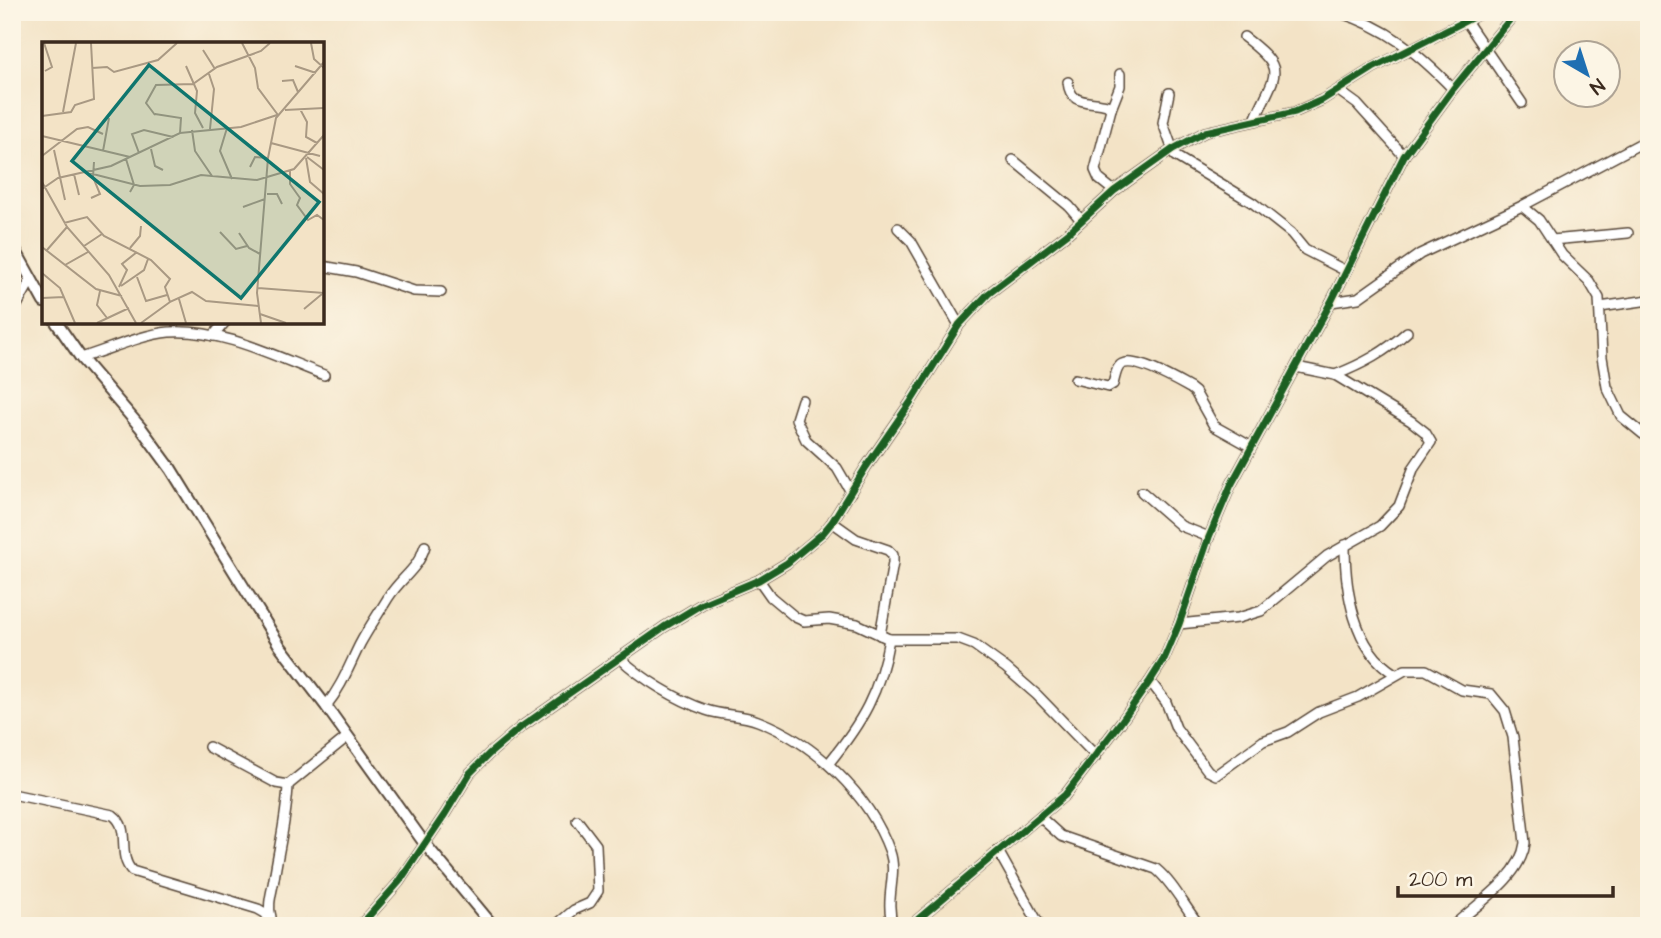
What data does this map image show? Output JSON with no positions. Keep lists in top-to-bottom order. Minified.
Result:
{"scale_bar":"200 m","north":"bottom right"}
